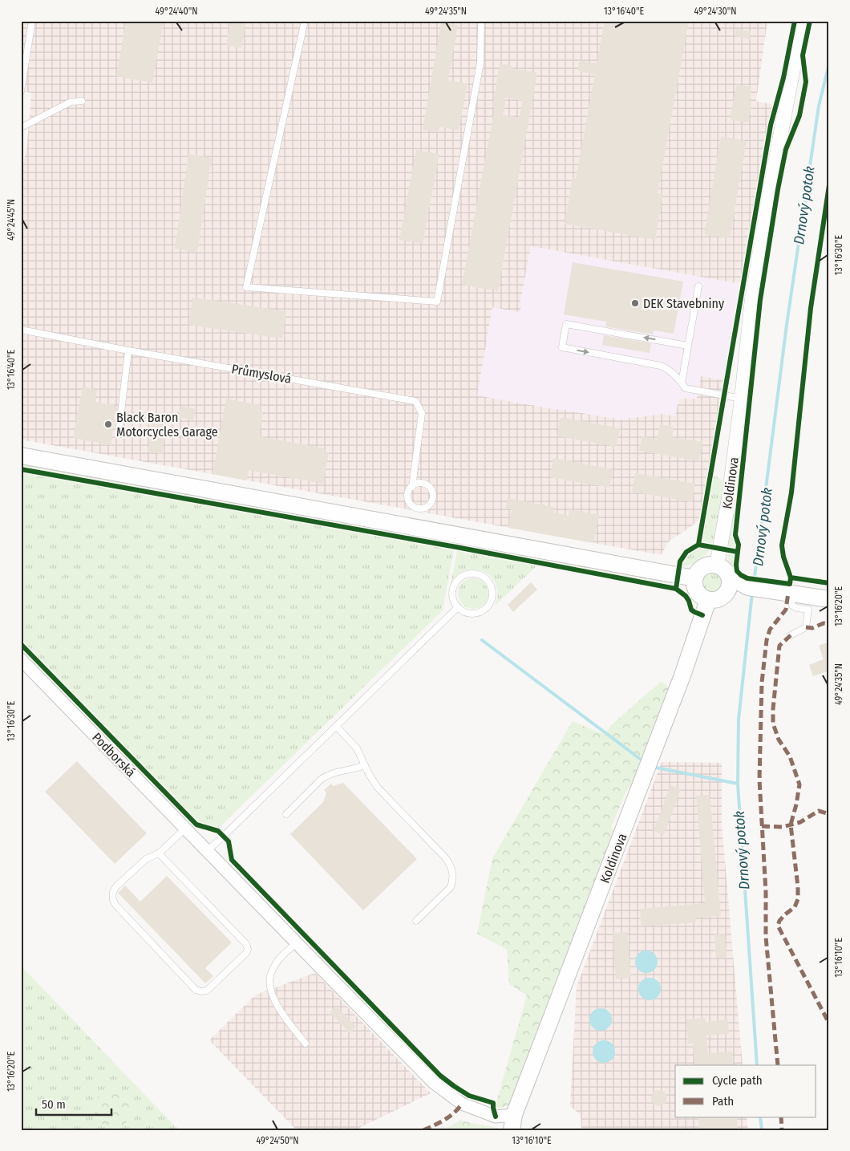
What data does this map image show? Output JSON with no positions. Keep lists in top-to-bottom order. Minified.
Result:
{"streets":{"main road":["Koldinova"],"street":["Podborská"],"lane":["Průmyslová"]},"crossings":[["Koldinova","Podborská"]],"water":["Drnový potok"],"places":["DEK Stavebniny","Black Baron Motorcycles Garage"],"legend":["Cycle path","Path"],"scale_bar":"50 m","coordinates":["49°24'40\"N","49°24'35\"N","13°16'40\"E","49°24'30\"N","49°24'45\"N","13°16'30\"E","13°16'20\"E","13°16'10\"E","49°24'50\"N"]}
